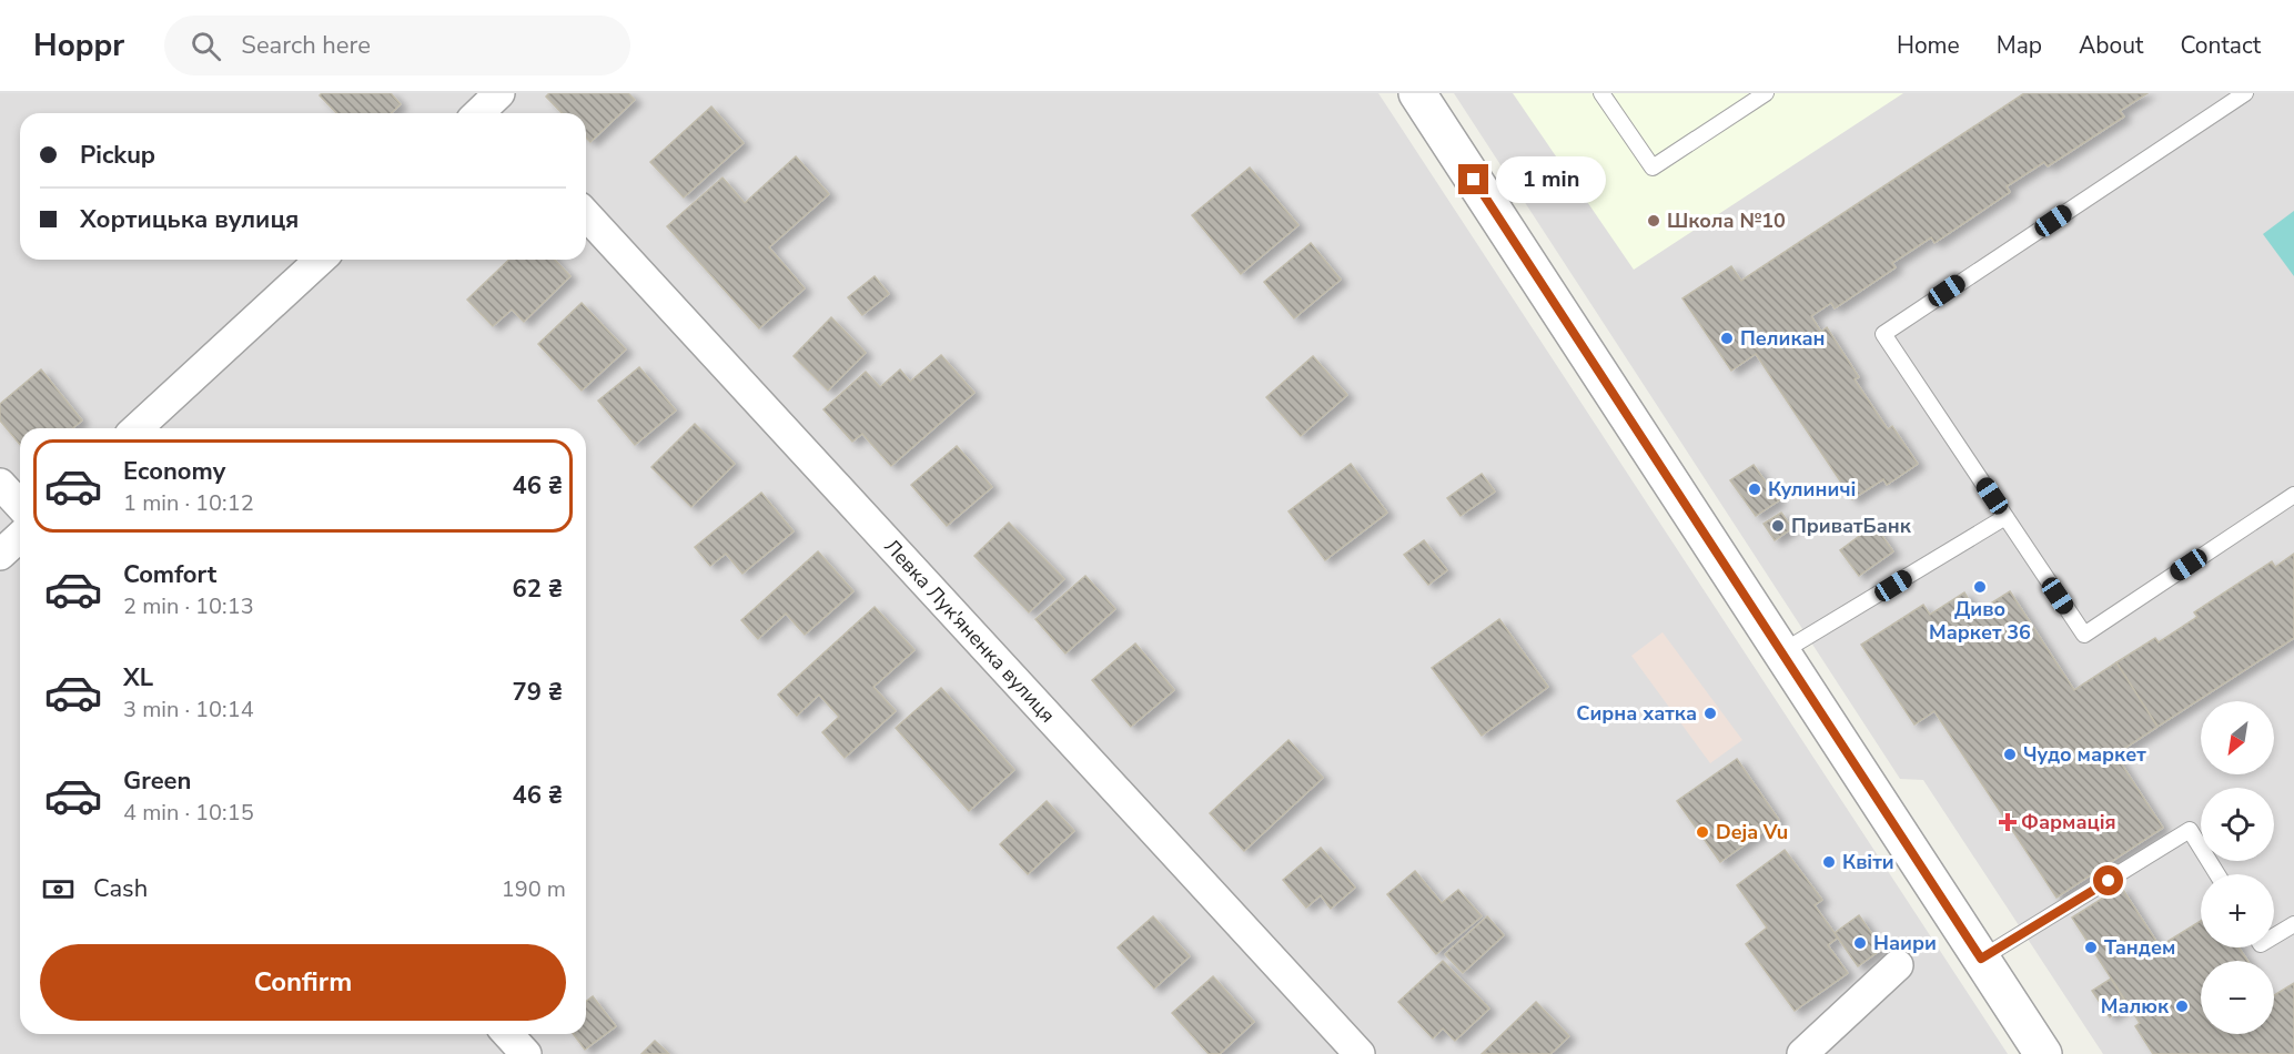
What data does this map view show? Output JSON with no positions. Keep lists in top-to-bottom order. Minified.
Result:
{"streets":{"street":["Левка Лук'яненка вулиця"]},"places":{"other":["Школа №10","Пеликан","Кулиничі","ПриватБанк","Диво Маркет 36","Сирна хатка","Чудо маркет","Deja Vu","Квіти","Наири","Тандем","Малюк"],"health":["Фармація"]},"north":"bottom left","page":{"header":"Hoppr","search":"Search here","nav":["Home","Map","About","Contact"],"banner":["Pickup","Хортицька вулиця"],"bubble":"1 min","list":[{"name":"Economy","note":"1 min · 10:12","value":"46 ₴"},{"name":"Comfort","note":"2 min · 10:13","value":"62 ₴"},{"name":"XL","note":"3 min · 10:14","value":"79 ₴"},{"name":"Green","note":"4 min · 10:15","value":"46 ₴"}],"map_buttons":["+","−"],"pay":["Cash","190 m"],"buttons":"Confirm"}}
